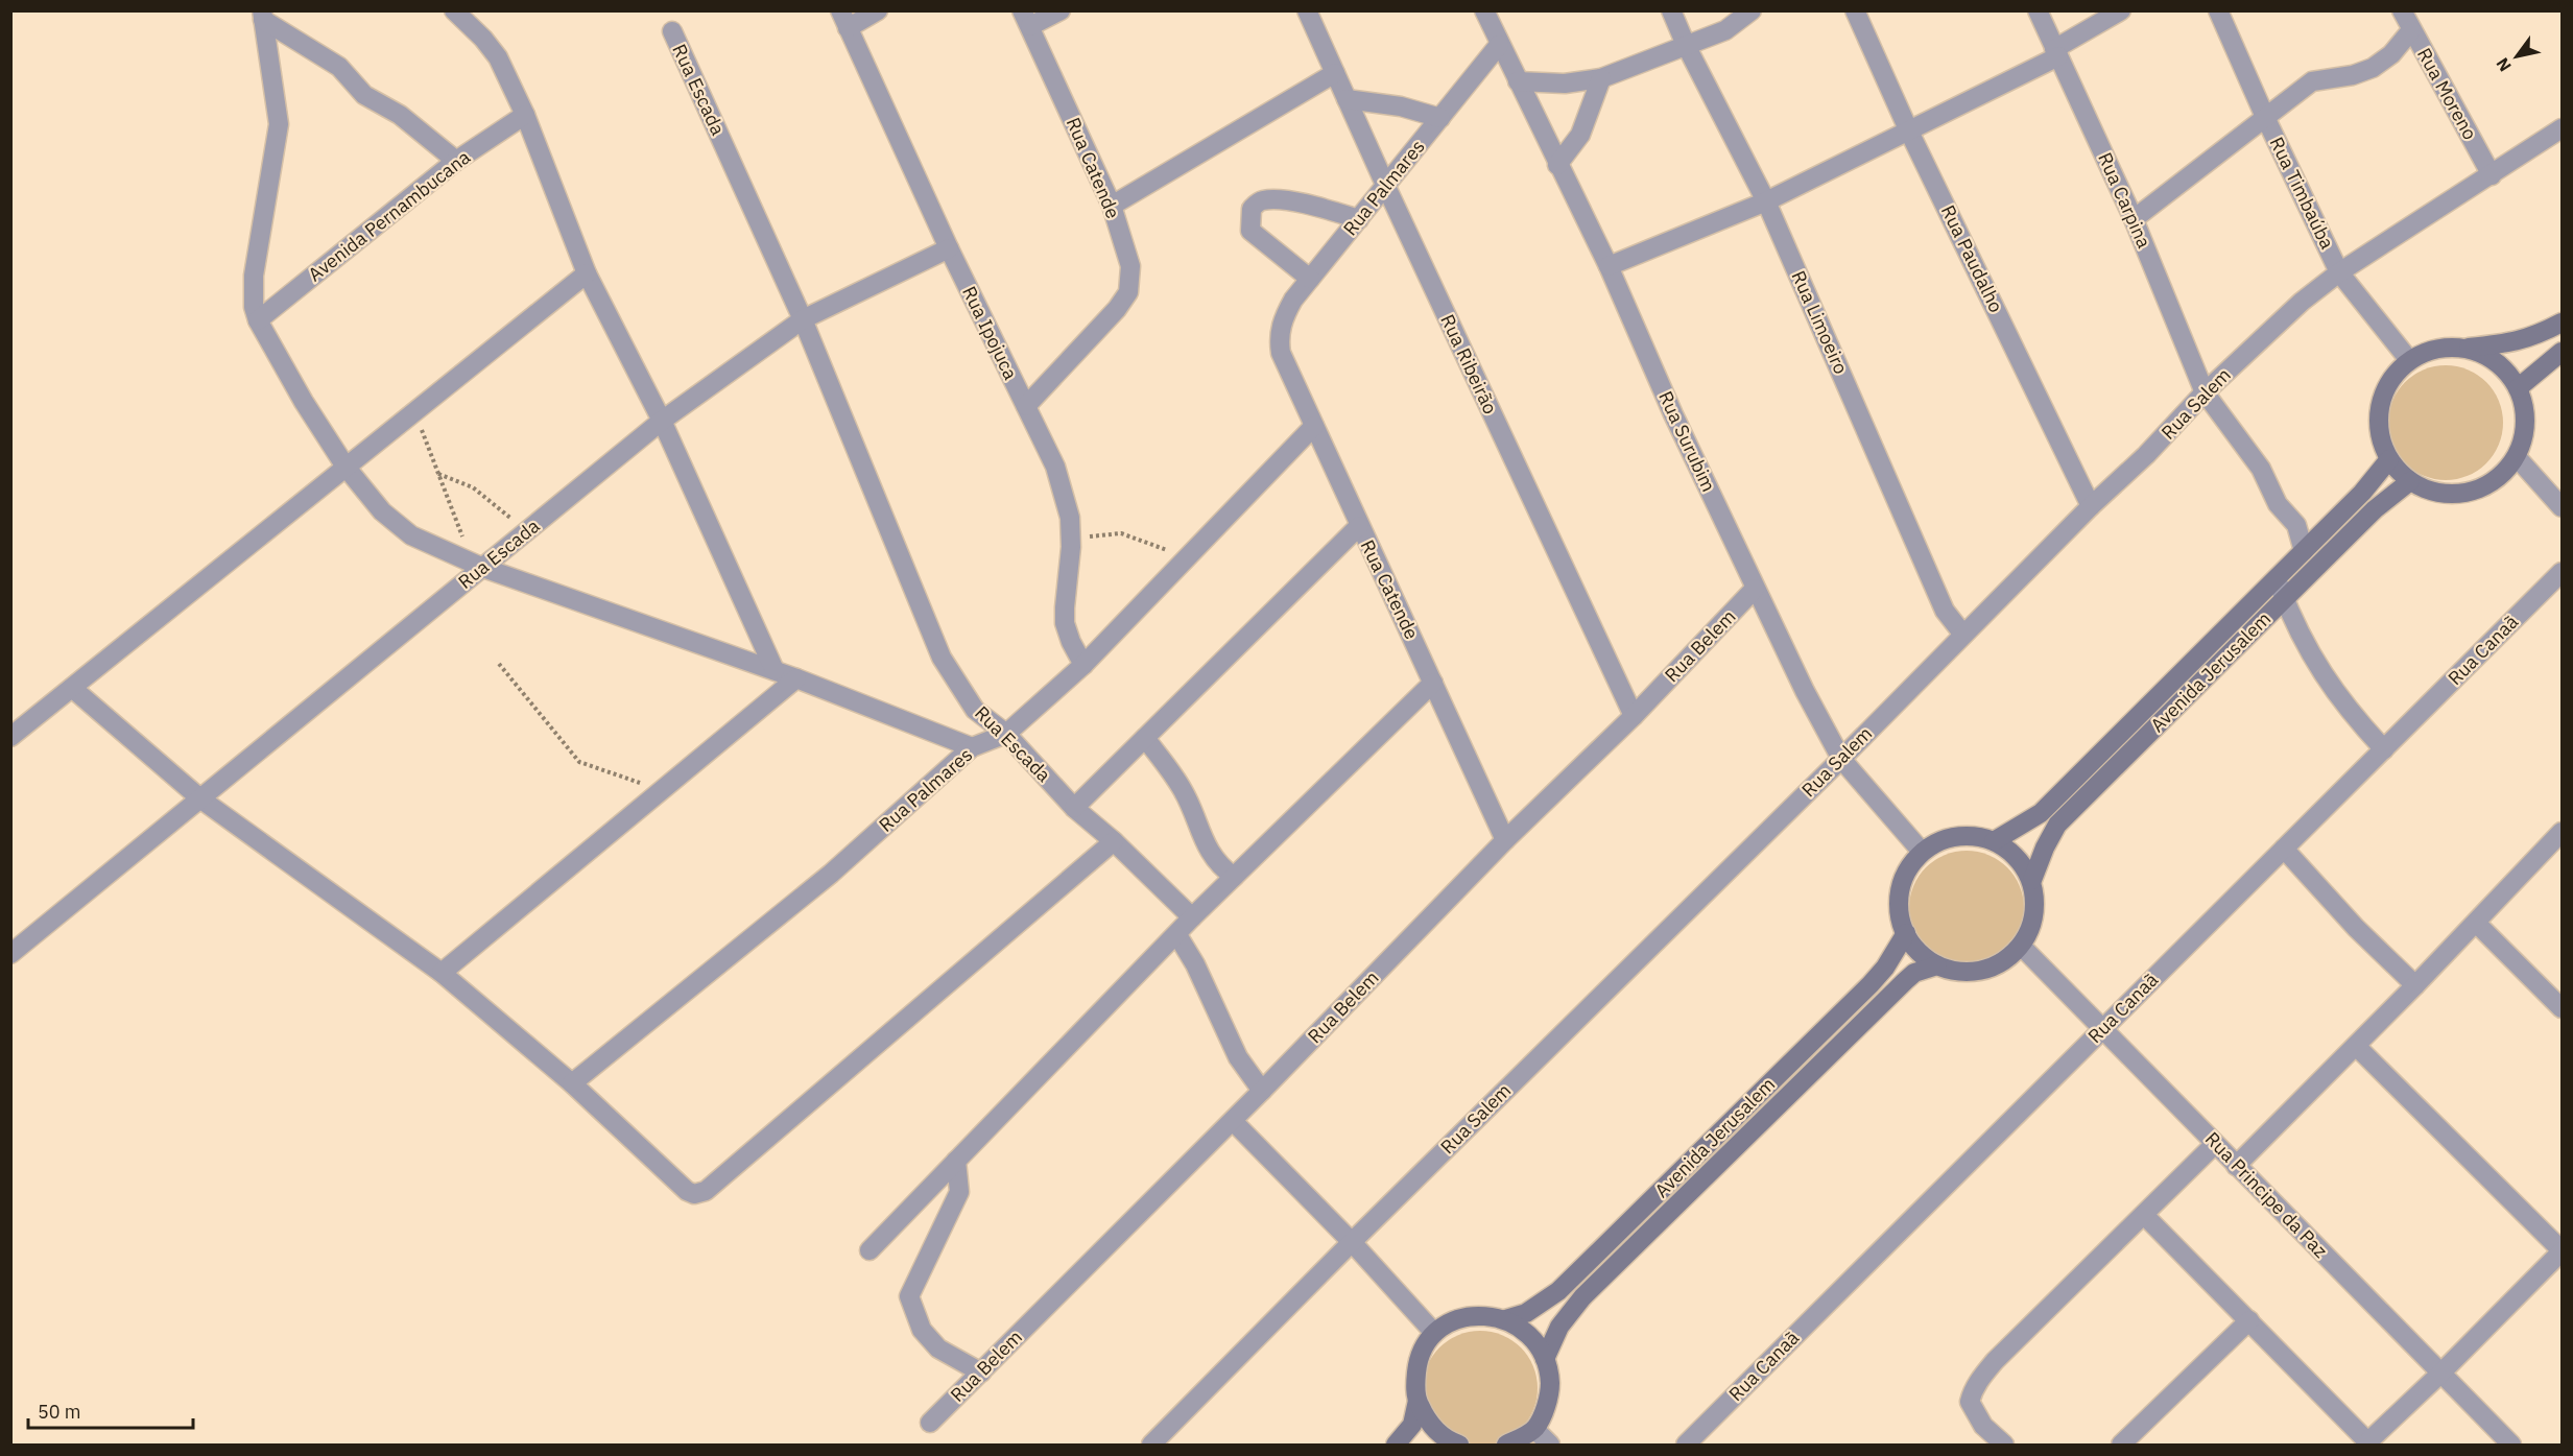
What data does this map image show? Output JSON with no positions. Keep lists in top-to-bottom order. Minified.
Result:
{"streets":{"street":["Rua Escada","Rua Moreno","Rua Catende","Rua Palmares","Rua Timbaúba","Rua Carpina","Avenida Pernambucana","Rua Paudalho","Rua Limoeiro","Rua Ipojuca","Rua Ribeirão","Rua Salem","Rua Surubim","Rua Belem","Rua Canaã","Avenida Jerusalem","Rua Principe da Paz"]},"crossings":[["Rua Escada","Rua Palmares"],["Rua Escada","Rua Ipojuca"],["Rua Moreno","Rua Salem"],["Rua Catende","Rua Palmares"],["Rua Catende","Rua Ipojuca"],["Rua Catende","Rua Belem"],["Rua Palmares","Rua Ipojuca"],["Rua Palmares","Rua Ribeirão"],["Rua Palmares","Rua Surubim"],["Rua Timbaúba","Rua Salem"],["Rua Timbaúba","Avenida Jerusalem"],["Rua Carpina","Rua Salem"],["Rua Carpina","Avenida Jerusalem"],["Rua Paudalho","Rua Salem"],["Rua Limoeiro","Rua Salem"],["Rua Ribeirão","Rua Belem"],["Rua Salem","Rua Surubim"],["Rua Surubim","Rua Belem"],["Rua Surubim","Avenida Jerusalem"],["Rua Surubim","Rua Principe da Paz"],["Rua Canaã","Rua Principe da Paz"],["Avenida Jerusalem","Rua Principe da Paz"]],"scale_bar":"50 m","north":"bottom left"}
